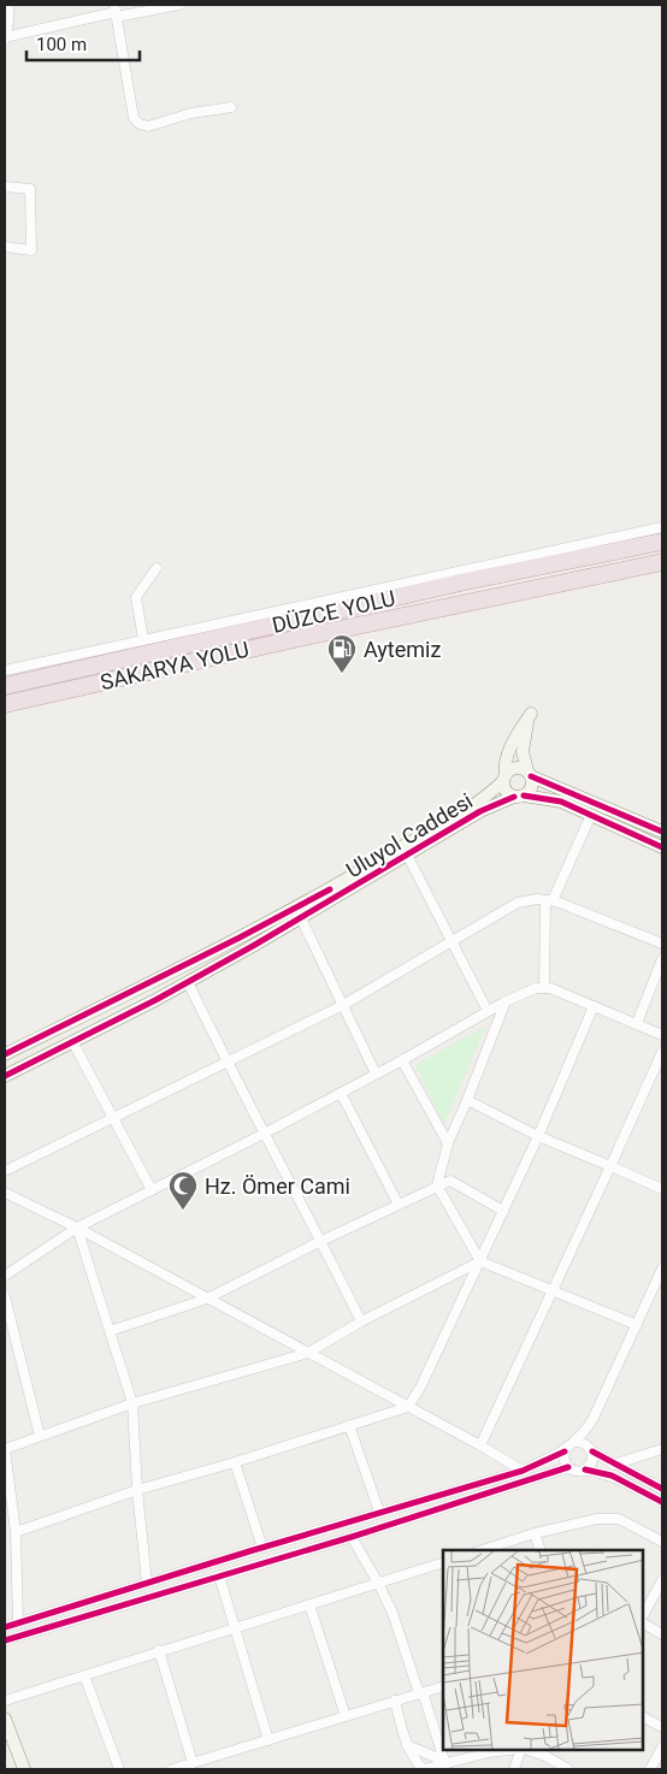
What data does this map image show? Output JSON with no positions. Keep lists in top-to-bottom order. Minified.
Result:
{"streets":{"highway":["DÜZCE YOLU","SAKARYA YOLU"],"main road":["Uluyol Caddesi"]},"places":{"fuel station":["Aytemiz"],"mosque":["Hz. Ömer Cami"]},"scale_bar":"100 m"}
